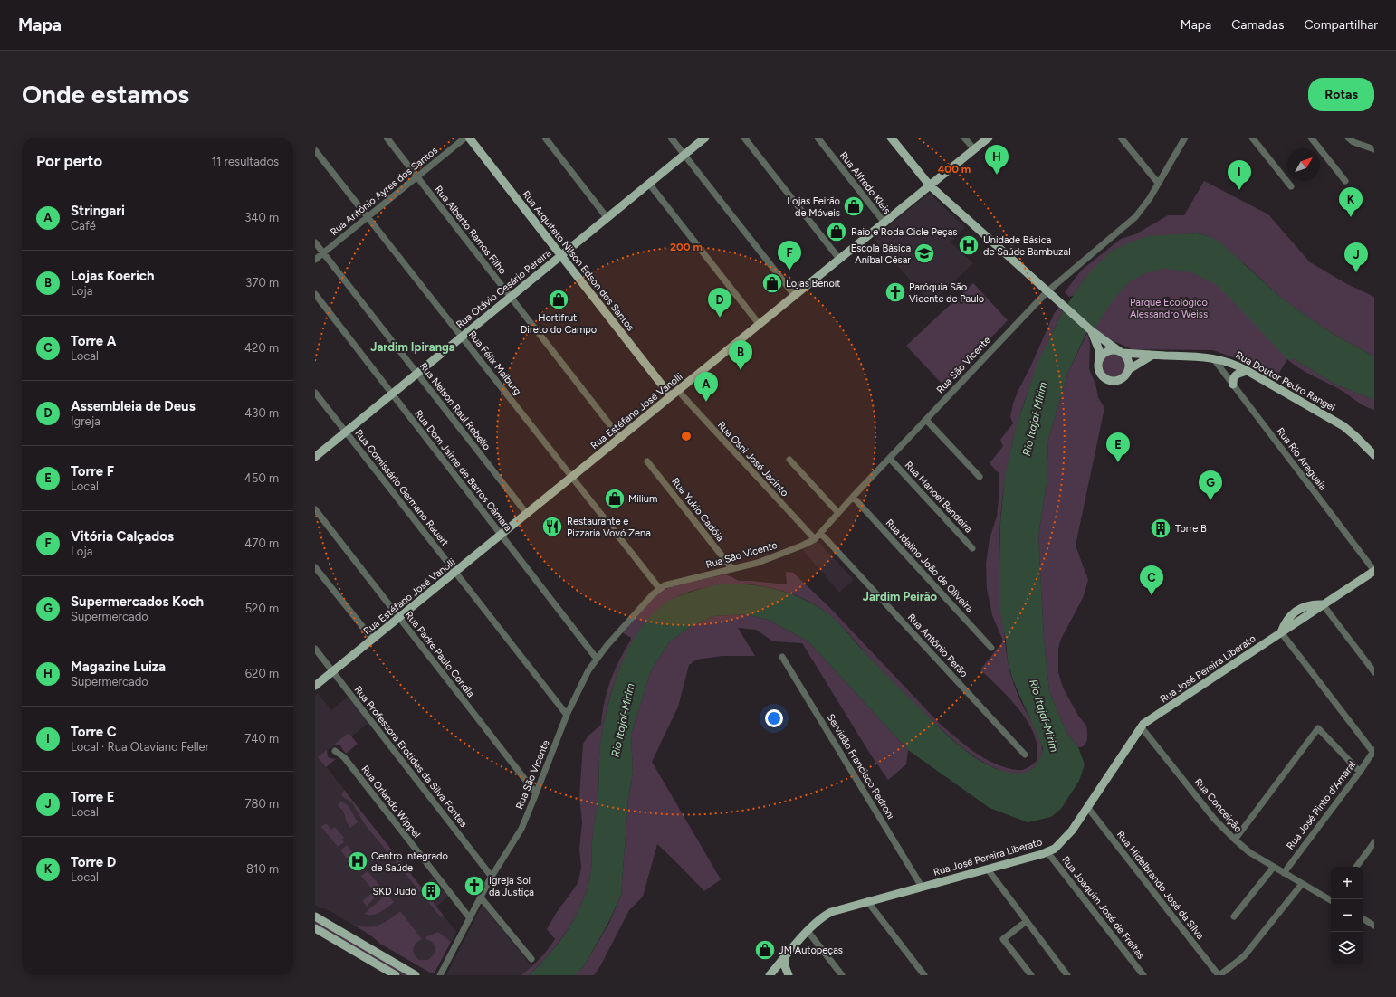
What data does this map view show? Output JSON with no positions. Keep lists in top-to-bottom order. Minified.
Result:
{"streets":{"main road":["Rua Arquiteto Nilson Edson dos Santos","Rua Otávio Cesário Pereira","Rua Doutor Pedro Rangel","Rua Estéfano José Vanolli","Rua José Pereira Liberato"],"street":["Rua Alfredo Kleis","Rua Antônio Ayres dos Santos","Rua Alberto Ramos Filho","Rua Félix Malburg","Rua São Vicente","Rua Nelson Raul Rebello","Rua Osni José Jacinto","Rua Rio Araguaia","Rua Dom Jaime de Barros Câmara","Rua Comissário Germano Rauert","Rua Manoel Bandeira","Rua Yukio Cadóia","Rua Idalino João de Oliveira","Rua Antônio Perão","Rua Padre Paulo Condla","Rua Professora Erotides da Silva Fontes","Servidão Francisco Pedroni","Rua Orlando Wippel","Rua Conceição","Rua José Pinto d'Amaral","Rua Hidelbrando José da Silva","Rua Joaquim José de Freitas"]},"crossings":[["Rua Alfredo Kleis","Rua Estéfano José Vanolli"],["Rua Antônio Ayres dos Santos","Rua Alberto Ramos Filho"],["Rua Antônio Ayres dos Santos","Rua Félix Malburg"],["Rua Antônio Ayres dos Santos","Rua Nelson Raul Rebello"],["Rua Alberto Ramos Filho","Rua Otávio Cesário Pereira"],["Rua Alberto Ramos Filho","Rua Estéfano José Vanolli"],["Rua Arquiteto Nilson Edson dos Santos","Rua Otávio Cesário Pereira"],["Rua Arquiteto Nilson Edson dos Santos","Rua Estéfano José Vanolli"],["Rua Arquiteto Nilson Edson dos Santos","Rua Osni José Jacinto"],["Rua Otávio Cesário Pereira","Rua Félix Malburg"],["Rua Otávio Cesário Pereira","Rua Nelson Raul Rebello"],["Rua Otávio Cesário Pereira","Rua Dom Jaime de Barros Câmara"],["Rua Otávio Cesário Pereira","Rua Comissário Germano Rauert"],["Rua Félix Malburg","Rua São Vicente"],["Rua Félix Malburg","Rua Estéfano José Vanolli"],["Rua São Vicente","Rua Osni José Jacinto"],["Rua São Vicente","Rua Dom Jaime de Barros Câmara"],["Rua São Vicente","Rua Comissário Germano Rauert"],["Rua São Vicente","Rua Manoel Bandeira"],["Rua São Vicente","Rua Yukio Cadóia"],["Rua São Vicente","Rua Idalino João de Oliveira"],["Rua São Vicente","Rua Antônio Perão"],["Rua São Vicente","Rua Padre Paulo Condla"],["Rua São Vicente","Rua Professora Erotides da Silva Fontes"],["Rua São Vicente","Rua Orlando Wippel"],["Rua Doutor Pedro Rangel","Rua Rio Araguaia"],["Rua Nelson Raul Rebello","Rua Estéfano José Vanolli"],["Rua Estéfano José Vanolli","Rua Osni José Jacinto"],["Rua Estéfano José Vanolli","Rua Dom Jaime de Barros Câmara"],["Rua Estéfano José Vanolli","Rua Comissário Germano Rauert"],["Rua Estéfano José Vanolli","Rua Padre Paulo Condla"],["Rua Estéfano José Vanolli","Rua Professora Erotides da Silva Fontes"],["Rua Rio Araguaia","Rua José Pereira Liberato"],["Rua José Pereira Liberato","Servidão Francisco Pedroni"],["Rua José Pereira Liberato","Rua Conceição"],["Rua José Pereira Liberato","Rua Hidelbrando José da Silva"],["Rua José Pereira Liberato","Rua Joaquim José de Freitas"],["Rua Conceição","Rua José Pinto d'Amaral"]],"districts":["Jardim Ipiranga","Jardim Peirão"],"water":["Rio Itajaí-Mirim"],"parks":["Parque Ecológico Alessandro Weiss"],"places":{"shop":["Lojas Feirão de Móveis","Raio e Roda Cicle Peças","Lojas Benoit","Hortifruti Direto do Campo","Milium","JM Autopeças"],"hospital":["Unidade Básica de Saúde Bambuzal","Centro Integrado de Saúde"],"school or university":["Escola Básica Aníbal César"],"church":["Paróquia São Vicente de Paulo","Igreja Sol da Justiça"],"restaurant":["Restaurante e Pizzaria Vovó Zena"],"building":["Torre B","SKD Judô"]},"north":"top right","page":{"header":"Mapa","nav":["Mapa","Camadas","Compartilhar"],"buttons":"Rotas","title":"Onde estamos","heading":["Por perto","11 resultados"],"pins":["H","I","K","F","J","D","B","A","E","G","C"],"list":[{"mark":"A","name":"Stringari","note":"Café","value":"340 m"},{"mark":"B","name":"Lojas Koerich","note":"Loja","value":"370 m"},{"mark":"C","name":"Torre A","note":"Local","value":"420 m"},{"mark":"D","name":"Assembleia de Deus","note":"Igreja","value":"430 m"},{"mark":"E","name":"Torre F","note":"Local","value":"450 m"},{"mark":"F","name":"Vitória Calçados","note":"Loja","value":"470 m"},{"mark":"G","name":"Supermercados Koch","note":"Supermercado","value":"520 m"},{"mark":"H","name":"Magazine Luiza","note":"Supermercado","value":"620 m"},{"mark":"I","name":"Torre C","note":"Local · Rua Otaviano Feller","value":"740 m"},{"mark":"J","name":"Torre E","note":"Local","value":"780 m"},{"mark":"K","name":"Torre D","note":"Local","value":"810 m"}],"map_buttons":["+","−"]},"rings":["400 m","200 m"]}
